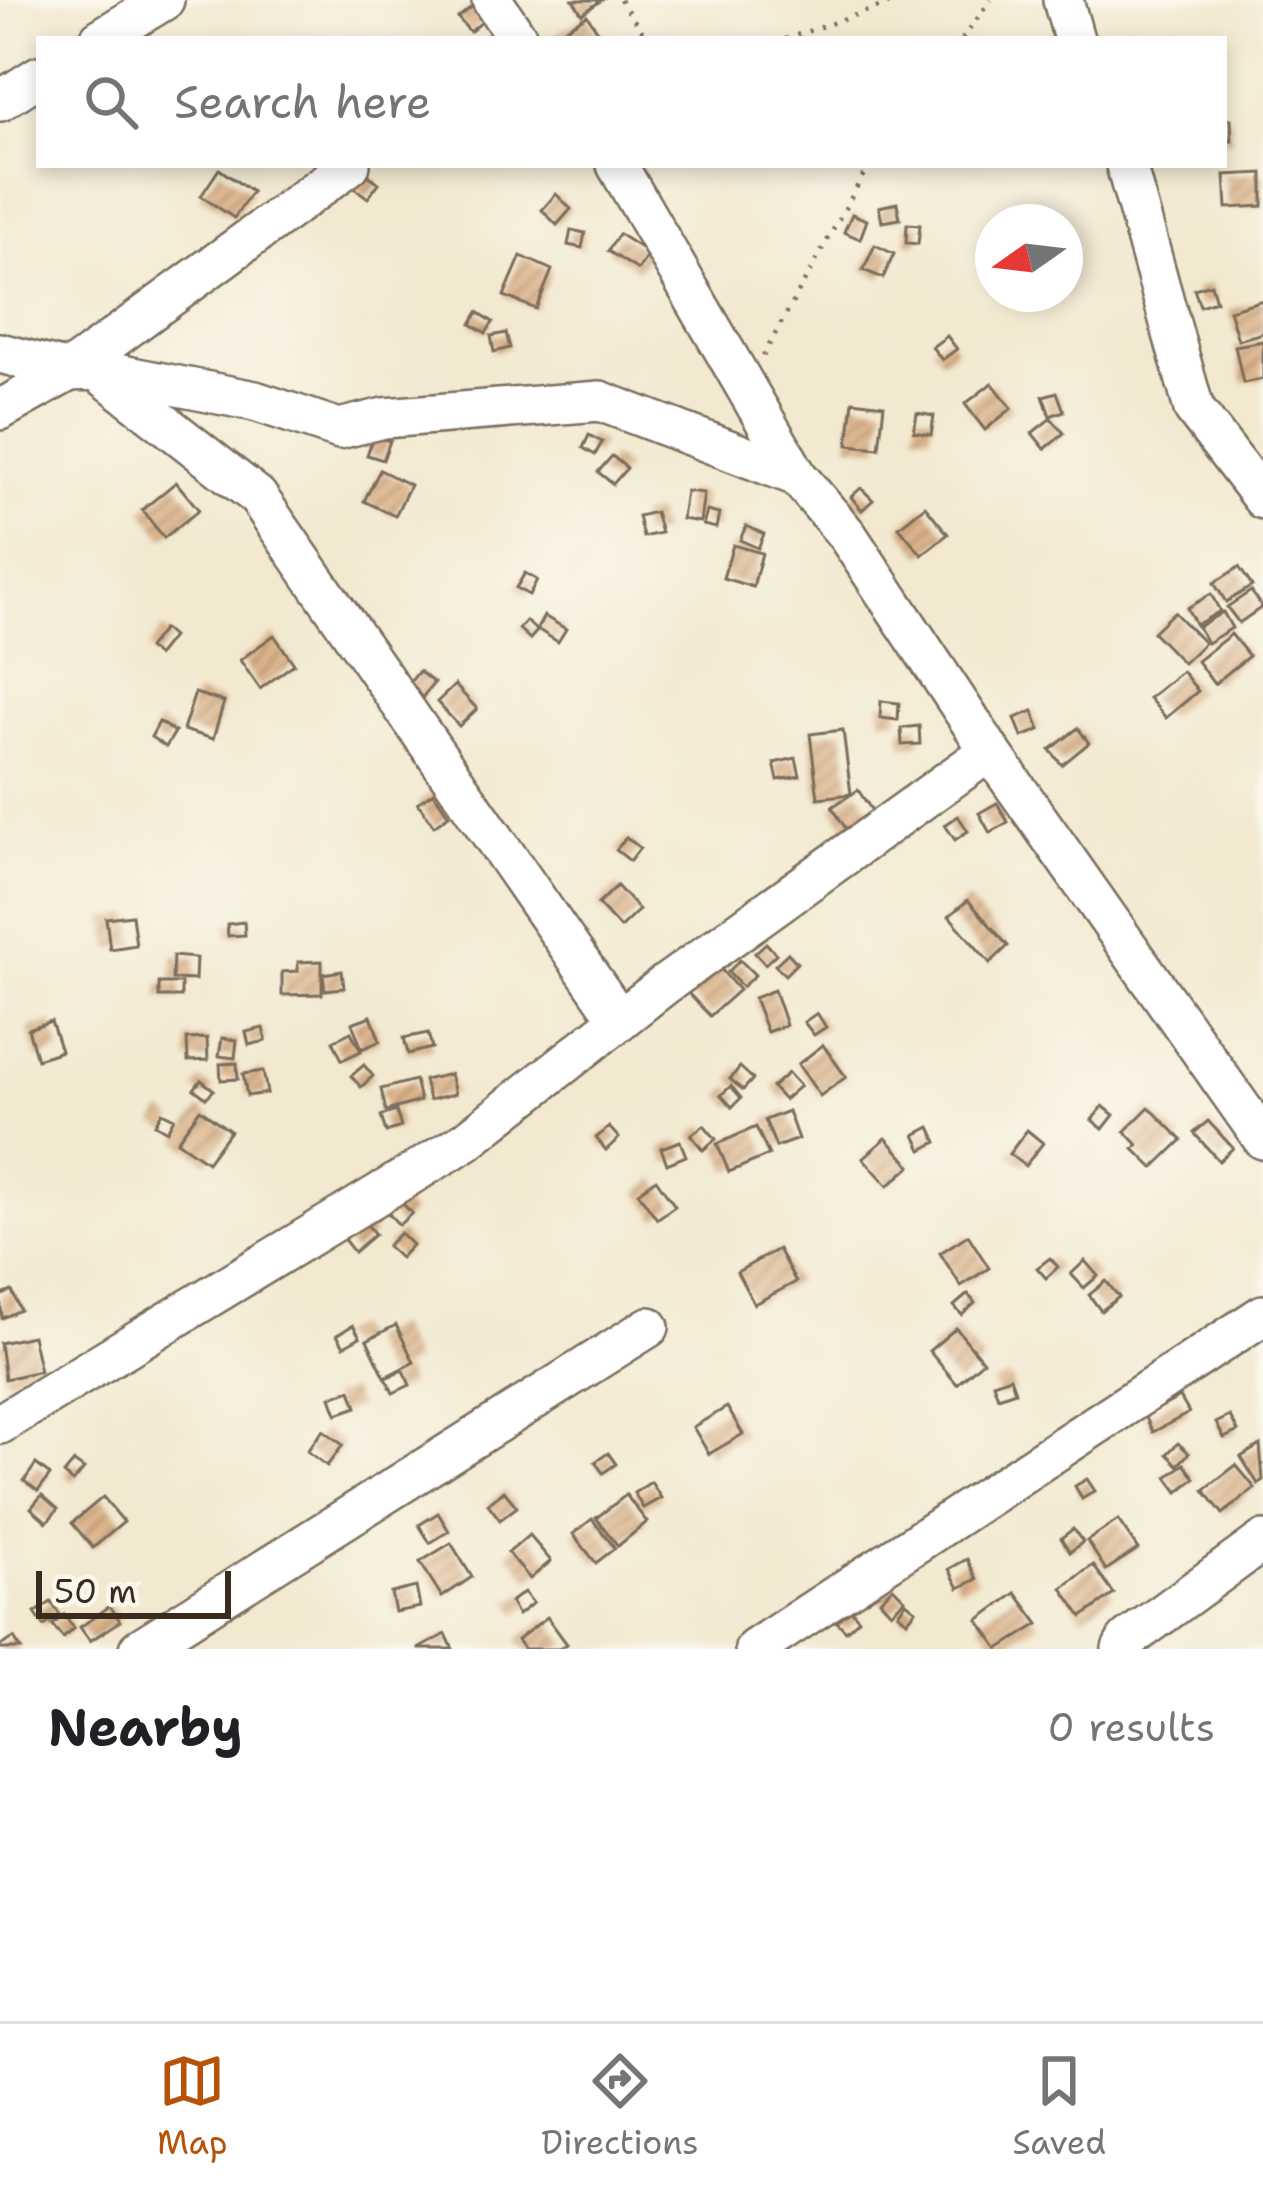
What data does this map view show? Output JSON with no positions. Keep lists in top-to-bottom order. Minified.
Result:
{"scale_bar":"50 m","north":"left","page":{"search":"Search here","scale":"50 m","heading":["Nearby","0 results"],"nav":["Map","Directions","Saved"]}}
